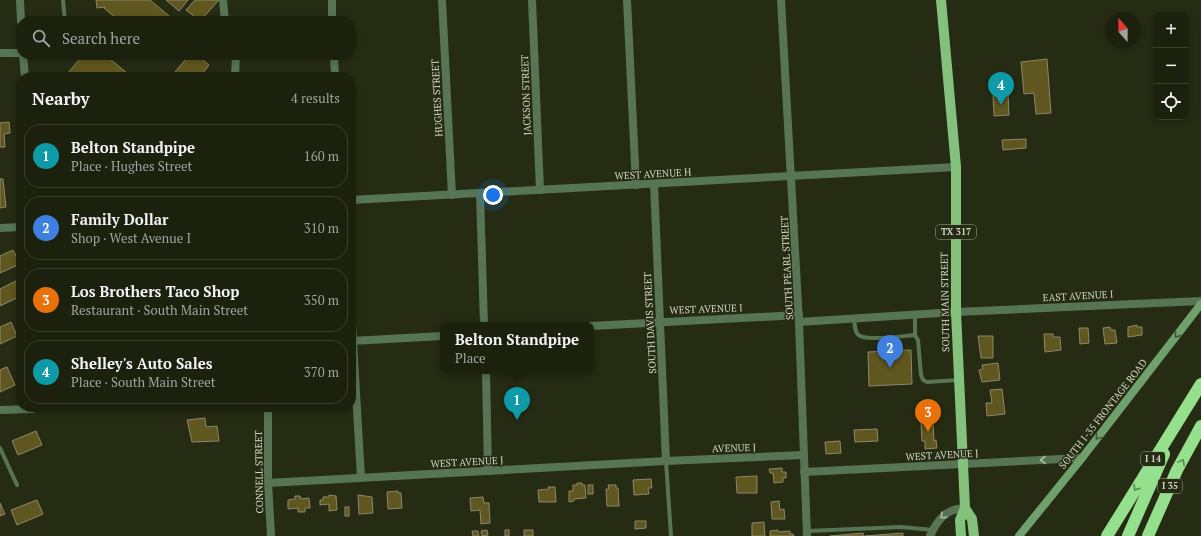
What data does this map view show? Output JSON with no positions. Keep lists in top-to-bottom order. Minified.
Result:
{"streets":{"highway":["I 14","I 35"],"main road":["TX 317","SOUTH MAIN STREET","SOUTH I-35 FRONTAGE ROAD"],"street":["JACKSON STREET","HUGHES STREET","WEST AVENUE H","SOUTH PEARL STREET","EAST AVENUE I","WEST AVENUE I","SOUTH DAVIS STREET","AVENUE J","WEST AVENUE J","CONNELL STREET"]},"crossings":[["JACKSON STREET","WEST AVENUE H"],["HUGHES STREET","WEST AVENUE H"],["WEST AVENUE H","SOUTH PEARL STREET"],["WEST AVENUE H","SOUTH MAIN STREET"],["WEST AVENUE H","SOUTH DAVIS STREET"],["SOUTH PEARL STREET","WEST AVENUE I"],["SOUTH PEARL STREET","AVENUE J"],["SOUTH PEARL STREET","WEST AVENUE J"],["EAST AVENUE I","SOUTH MAIN STREET"],["EAST AVENUE I","WEST AVENUE I"],["EAST AVENUE I","SOUTH I-35 FRONTAGE ROAD"],["SOUTH MAIN STREET","WEST AVENUE I"],["SOUTH MAIN STREET","WEST AVENUE J"],["WEST AVENUE I","SOUTH DAVIS STREET"],["SOUTH DAVIS STREET","AVENUE J"],["SOUTH DAVIS STREET","WEST AVENUE J"],["SOUTH I-35 FRONTAGE ROAD","WEST AVENUE J"],["AVENUE J","WEST AVENUE J"],["WEST AVENUE J","CONNELL STREET"],["I 14","I 35"]],"one_way":["SOUTH I-35 FRONTAGE ROAD"],"north":"top","page":{"map_buttons":["+","−"],"search":"Search here","pins":["4","2","1","3"],"heading":["Nearby","4 results"],"list":[{"mark":"1","name":"Belton Standpipe","note":"Place · Hughes Street","value":"160 m"},{"mark":"2","name":"Family Dollar","note":"Shop · West Avenue I","value":"310 m"},{"mark":"3","name":"Los Brothers Taco Shop","note":"Restaurant · South Main Street","value":"350 m"},{"mark":"4","name":"Shelley's Auto Sales","note":"Place · South Main Street","value":"370 m"}],"popup":["Belton Standpipe","Place"]}}
